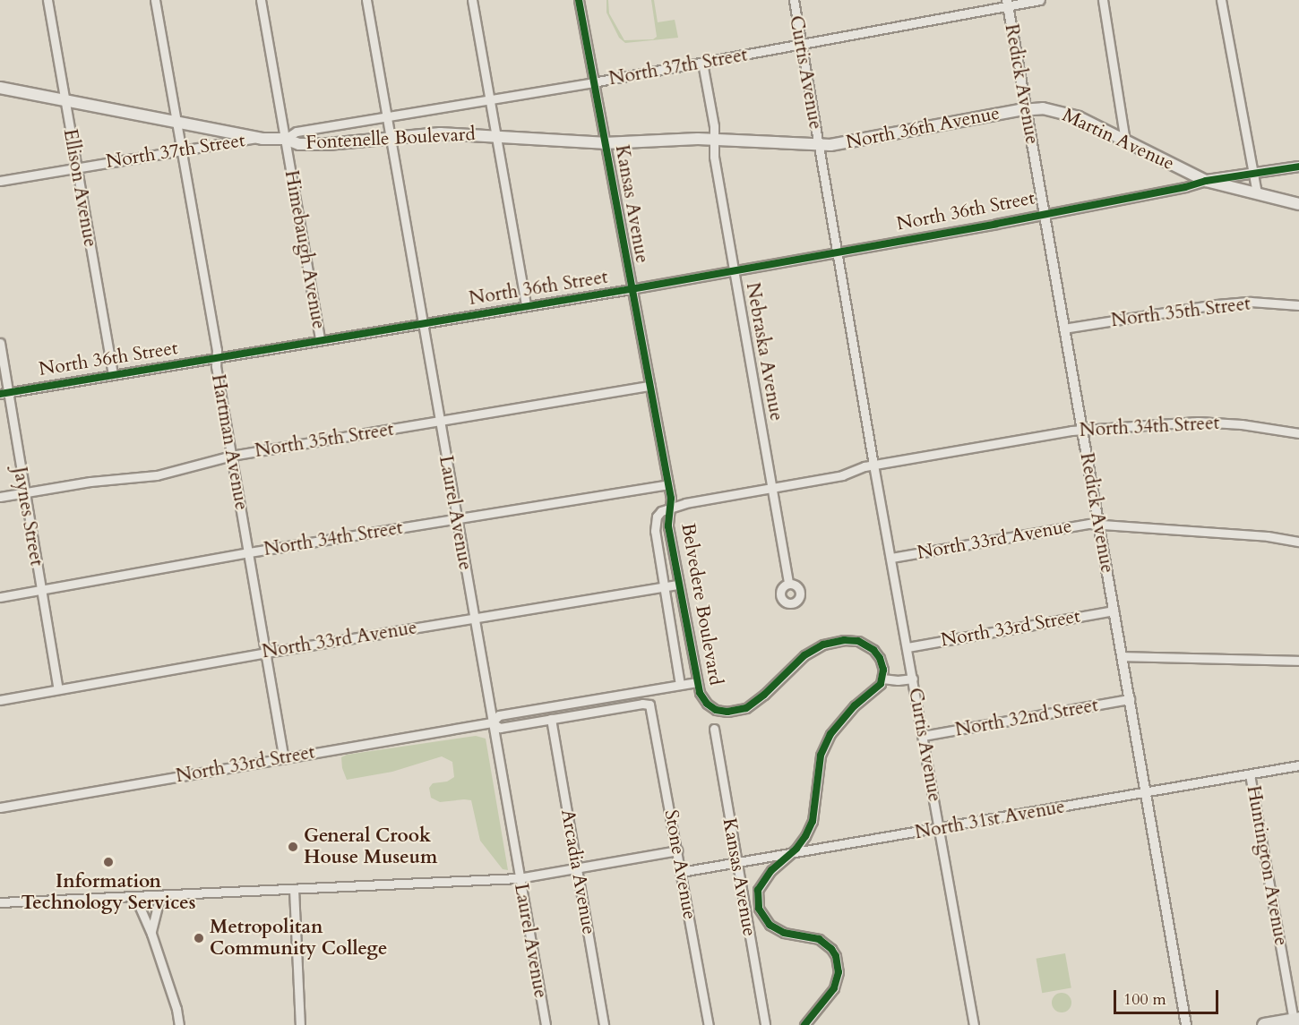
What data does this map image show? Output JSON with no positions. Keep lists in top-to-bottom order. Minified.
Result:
{"streets":{"main road":["North 36th Avenue","Fontenelle Boulevard","Martin Avenue","North 36th Street"],"street":["North 37th Street","Curtis Avenue","Redick Avenue","Ellison Avenue","Kansas Avenue","Himebaugh Avenue","North 35th Street","Nebraska Avenue","North 34th Street","Hartman Avenue","Laurel Avenue","Jaynes Street","North 33rd Avenue","Belvedere Boulevard","North 33rd Street","North 32nd Street","North 31st Avenue","Stone Avenue","Huntington Avenue","Arcadia Avenue"]},"crossings":[["North 37th Street","Curtis Avenue"],["North 37th Street","Redick Avenue"],["North 37th Street","Fontenelle Boulevard"],["North 37th Street","Ellison Avenue"],["North 37th Street","Kansas Avenue"],["North 37th Street","Himebaugh Avenue"],["North 37th Street","Nebraska Avenue"],["North 37th Street","Hartman Avenue"],["North 37th Street","Laurel Avenue"],["Curtis Avenue","North 36th Avenue"],["Curtis Avenue","Fontenelle Boulevard"],["Curtis Avenue","North 34th Street"],["Curtis Avenue","North 33rd Avenue"],["Curtis Avenue","Belvedere Boulevard"],["Curtis Avenue","North 33rd Street"],["Curtis Avenue","North 32nd Street"],["Curtis Avenue","North 31st Avenue"],["Redick Avenue","North 36th Avenue"],["Redick Avenue","Martin Avenue"],["Redick Avenue","North 36th Street"],["Redick Avenue","North 35th Street"],["Redick Avenue","North 34th Street"],["Redick Avenue","North 33rd Avenue"],["Redick Avenue","North 33rd Street"],["Redick Avenue","North 32nd Street"],["Redick Avenue","North 31st Avenue"],["North 36th Avenue","Fontenelle Boulevard"],["North 36th Avenue","Martin Avenue"],["Fontenelle Boulevard","Ellison Avenue"],["Fontenelle Boulevard","Kansas Avenue"],["Fontenelle Boulevard","Himebaugh Avenue"],["Fontenelle Boulevard","Nebraska Avenue"],["Fontenelle Boulevard","Hartman Avenue"],["Fontenelle Boulevard","Laurel Avenue"],["Martin Avenue","North 36th Street"],["Ellison Avenue","North 36th Street"],["Kansas Avenue","North 36th Street"],["Kansas Avenue","North 35th Street"],["Kansas Avenue","North 34th Street"],["Kansas Avenue","Belvedere Boulevard"],["Kansas Avenue","North 31st Avenue"],["North 36th Street","Himebaugh Avenue"],["North 36th Street","Nebraska Avenue"],["North 36th Street","Hartman Avenue"],["North 36th Street","Laurel Avenue"],["North 36th Street","Jaynes Street"],["North 35th Street","Hartman Avenue"],["North 35th Street","Laurel Avenue"],["North 35th Street","Jaynes Street"],["Nebraska Avenue","Belvedere Boulevard"],["North 34th Street","Hartman Avenue"],["North 34th Street","Laurel Avenue"],["North 34th Street","Jaynes Street"],["North 34th Street","Belvedere Boulevard"],["Hartman Avenue","North 33rd Avenue"],["Hartman Avenue","North 33rd Street"],["Laurel Avenue","North 33rd Avenue"],["Laurel Avenue","North 33rd Street"],["Jaynes Street","North 33rd Avenue"],["North 33rd Avenue","Belvedere Boulevard"],["Belvedere Boulevard","North 33rd Street"],["North 33rd Street","Stone Avenue"],["North 33rd Street","Arcadia Avenue"],["North 31st Avenue","Stone Avenue"],["North 31st Avenue","Huntington Avenue"]],"places":["General Crook House Museum","Information Technology Services","Metropolitan Community College"],"scale_bar":"100 m"}
